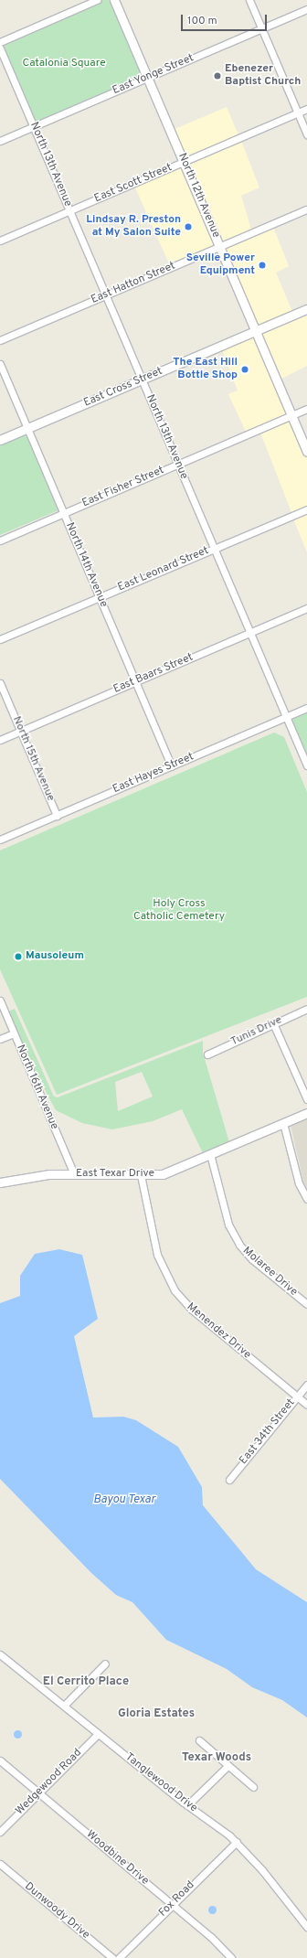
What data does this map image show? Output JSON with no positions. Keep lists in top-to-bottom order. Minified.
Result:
{"streets":{"street":["East Yonge Street","North 13th Avenue","East Scott Street","North 12th Avenue","East Hatton Street","East Cross Street","East Fisher Street","North 14th Avenue","East Leonard Street","East Baars Street","North 15th Avenue","East Hayes Street","Tunis Drive","North 16th Avenue","East Texar Drive","Molaree Drive","Menendez Drive","East 34th Street","Wedgewood Road","Tanglewood Drive","Woodbine Drive","Fox Road","Dunwoody Drive"]},"crossings":[["East Yonge Street","North 13th Avenue"],["East Yonge Street","North 12th Avenue"],["North 13th Avenue","East Scott Street"],["North 13th Avenue","East Hatton Street"],["North 13th Avenue","East Cross Street"],["North 13th Avenue","East Fisher Street"],["North 13th Avenue","East Leonard Street"],["North 13th Avenue","East Baars Street"],["North 13th Avenue","East Hayes Street"],["East Scott Street","North 12th Avenue"],["North 12th Avenue","East Hatton Street"],["North 12th Avenue","East Cross Street"],["North 12th Avenue","East Fisher Street"],["East Cross Street","North 14th Avenue"],["East Fisher Street","North 14th Avenue"],["North 14th Avenue","East Leonard Street"],["North 14th Avenue","East Baars Street"],["North 14th Avenue","East Hayes Street"],["East Baars Street","North 15th Avenue"],["North 15th Avenue","East Hayes Street"],["North 16th Avenue","East Texar Drive"],["East Texar Drive","Molaree Drive"],["East Texar Drive","Menendez Drive"],["Menendez Drive","East 34th Street"],["Wedgewood Road","Tanglewood Drive"],["Wedgewood Road","Woodbine Drive"],["Tanglewood Drive","Fox Road"],["Woodbine Drive","Fox Road"]],"districts":["El Cerrito Place","Gloria Estates","Texar Woods"],"water":["Bayou Texar"],"parks":["Catalonia Square","Holy Cross Catholic Cemetery"],"places":["Ebenezer Baptist Church","Lindsay R. Preston at My Salon Suite","Seville Power Equipment","The East Hill Bottle Shop","Mausoleum"],"scale_bar":"100 m"}
